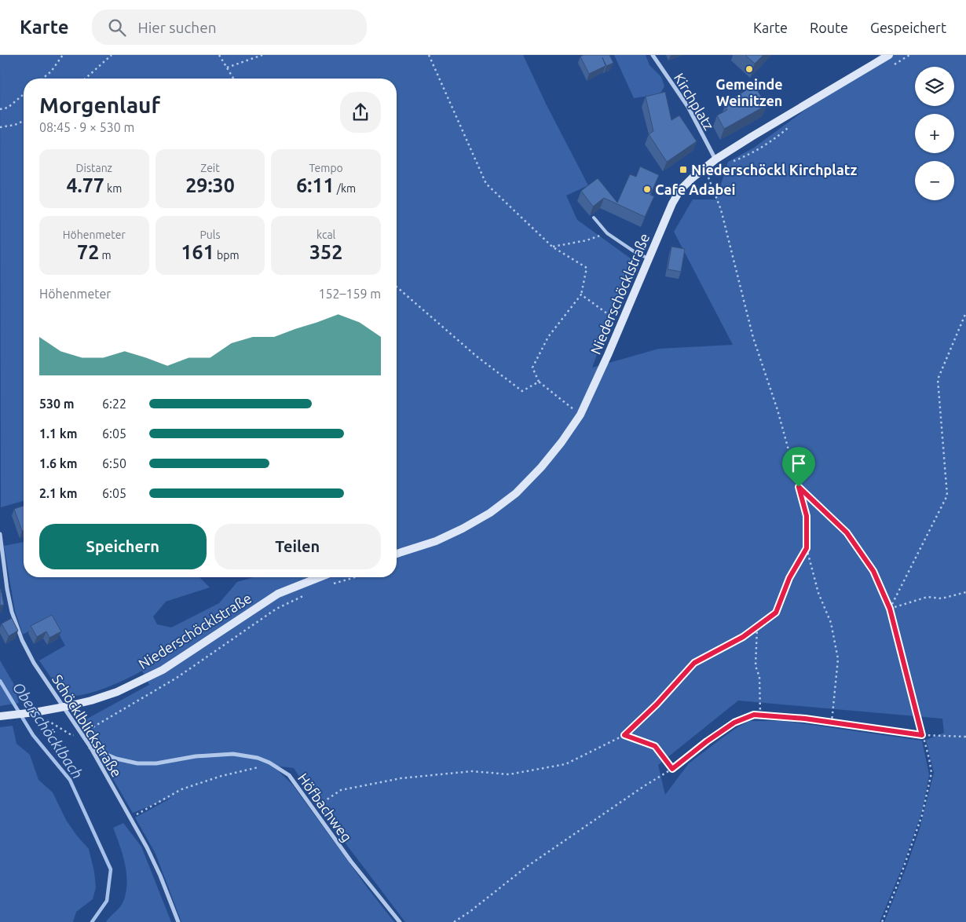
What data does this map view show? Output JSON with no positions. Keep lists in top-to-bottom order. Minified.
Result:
{"streets":{"main road":["Niederschöcklstraße"],"street":["Kirchplatz","Schöcklblickstraße","Höfbachweg"]},"crossings":[["Kirchplatz","Niederschöcklstraße"],["Niederschöcklstraße","Schöcklblickstraße"],["Schöcklblickstraße","Höfbachweg"]],"water":["Oberschöcklbach"],"places":{"other":["Gemeinde Weinitzen","Cafe Adabei"],"transit":["Niederschöckl Kirchplatz"]},"page":{"header":"Karte","search":"Hier suchen","nav":["Karte","Route","Gespeichert"],"map_buttons":["+","−"],"heading":["Morgenlauf","08:45 · 9 × 530 m"],"stats":[["Distanz","4.77 km"],["Zeit","29:30"],["Tempo","6:11 /km"],["Höhenmeter","72 m"],["Puls","161 bpm"],["kcal","352"]],"chart":["Höhenmeter","152–159 m"],"list":[{"name":"530 m","note":"6:22"},{"name":"1.1 km","note":"6:05"},{"name":"1.6 km","note":"6:50"},{"name":"2.1 km","note":"6:05"}],"buttons":["Speichern","Teilen"]}}
